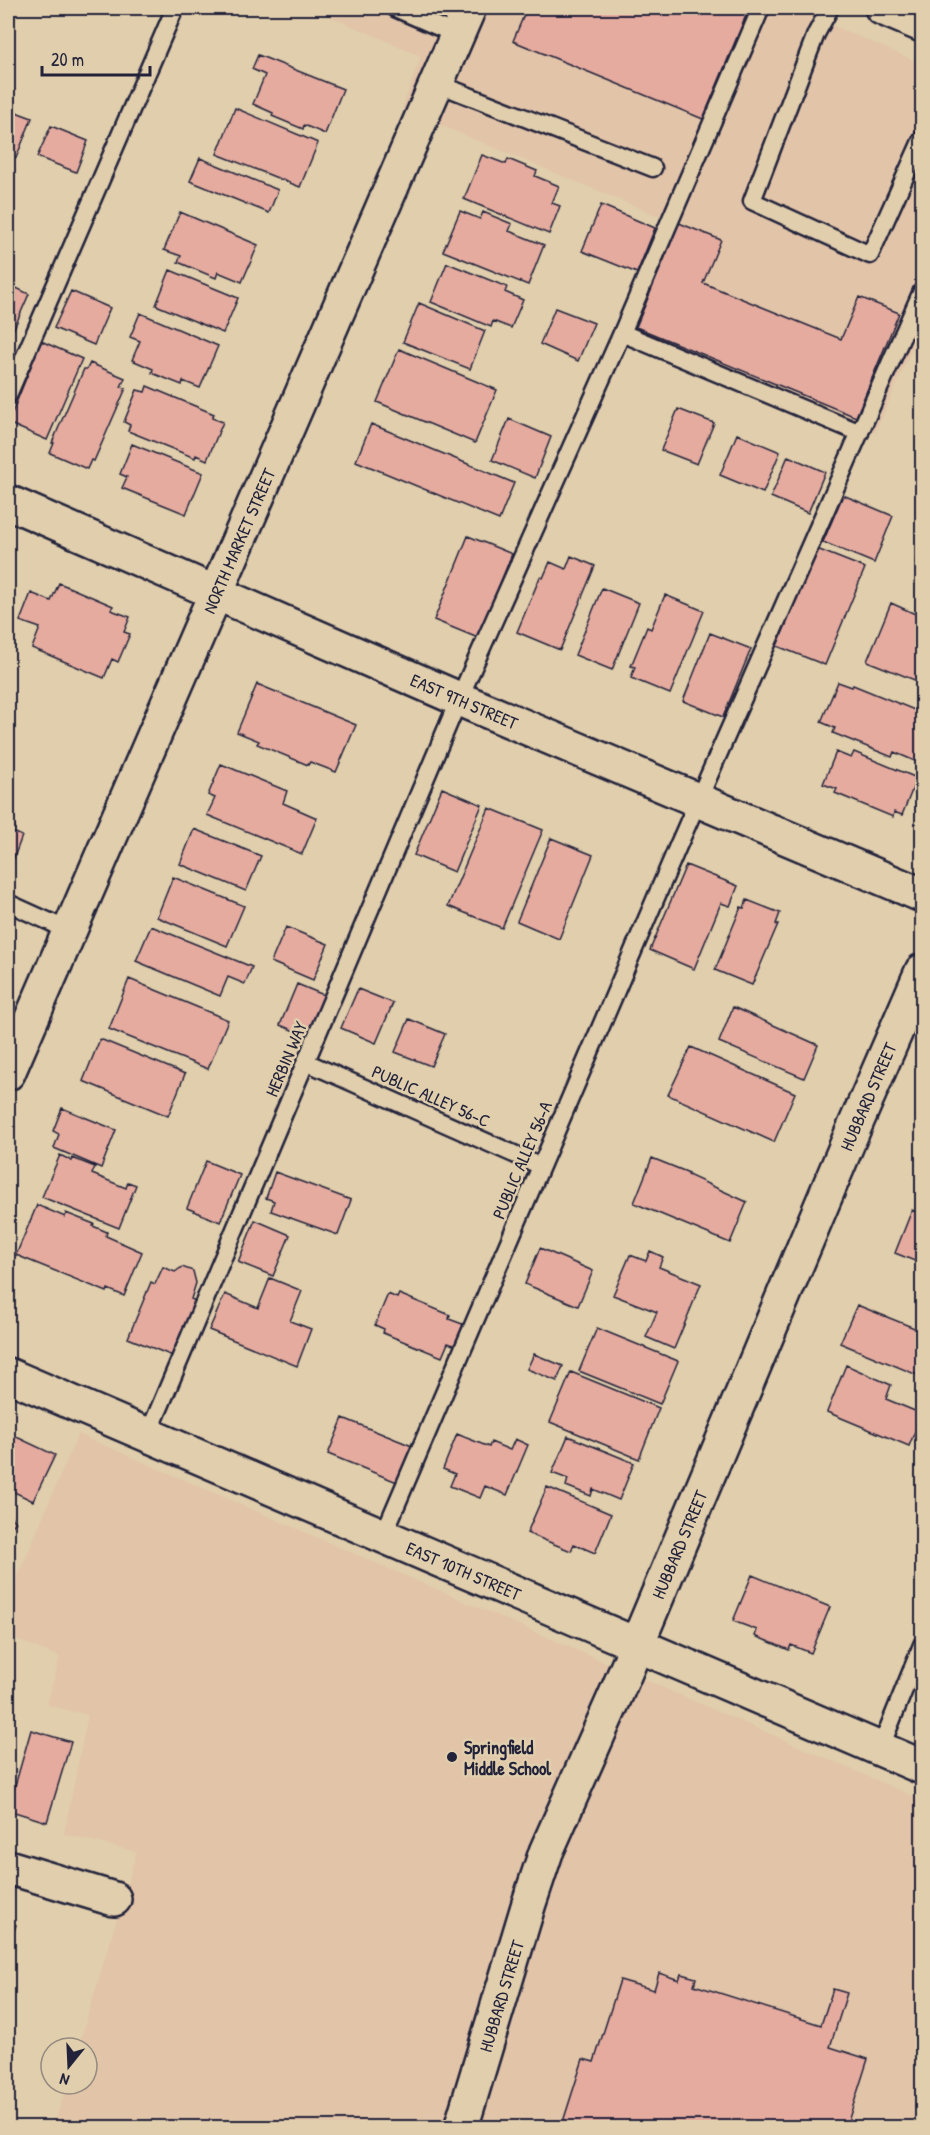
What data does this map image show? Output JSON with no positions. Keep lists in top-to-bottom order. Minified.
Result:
{"streets":{"street":["NORTH MARKET STREET","EAST 9TH STREET","HUBBARD STREET","EAST 10TH STREET"],"lane":["HERBIN WAY","PUBLIC ALLEY 56-C","PUBLIC ALLEY 56-A"]},"crossings":[["NORTH MARKET STREET","EAST 9TH STREET"],["EAST 9TH STREET","HERBIN WAY"],["EAST 9TH STREET","PUBLIC ALLEY 56-A"],["HERBIN WAY","PUBLIC ALLEY 56-C"],["HERBIN WAY","EAST 10TH STREET"],["PUBLIC ALLEY 56-C","PUBLIC ALLEY 56-A"],["HUBBARD STREET","EAST 10TH STREET"],["PUBLIC ALLEY 56-A","EAST 10TH STREET"]],"places":["Springfield Middle School"],"scale_bar":"20 m","north":"bottom"}
